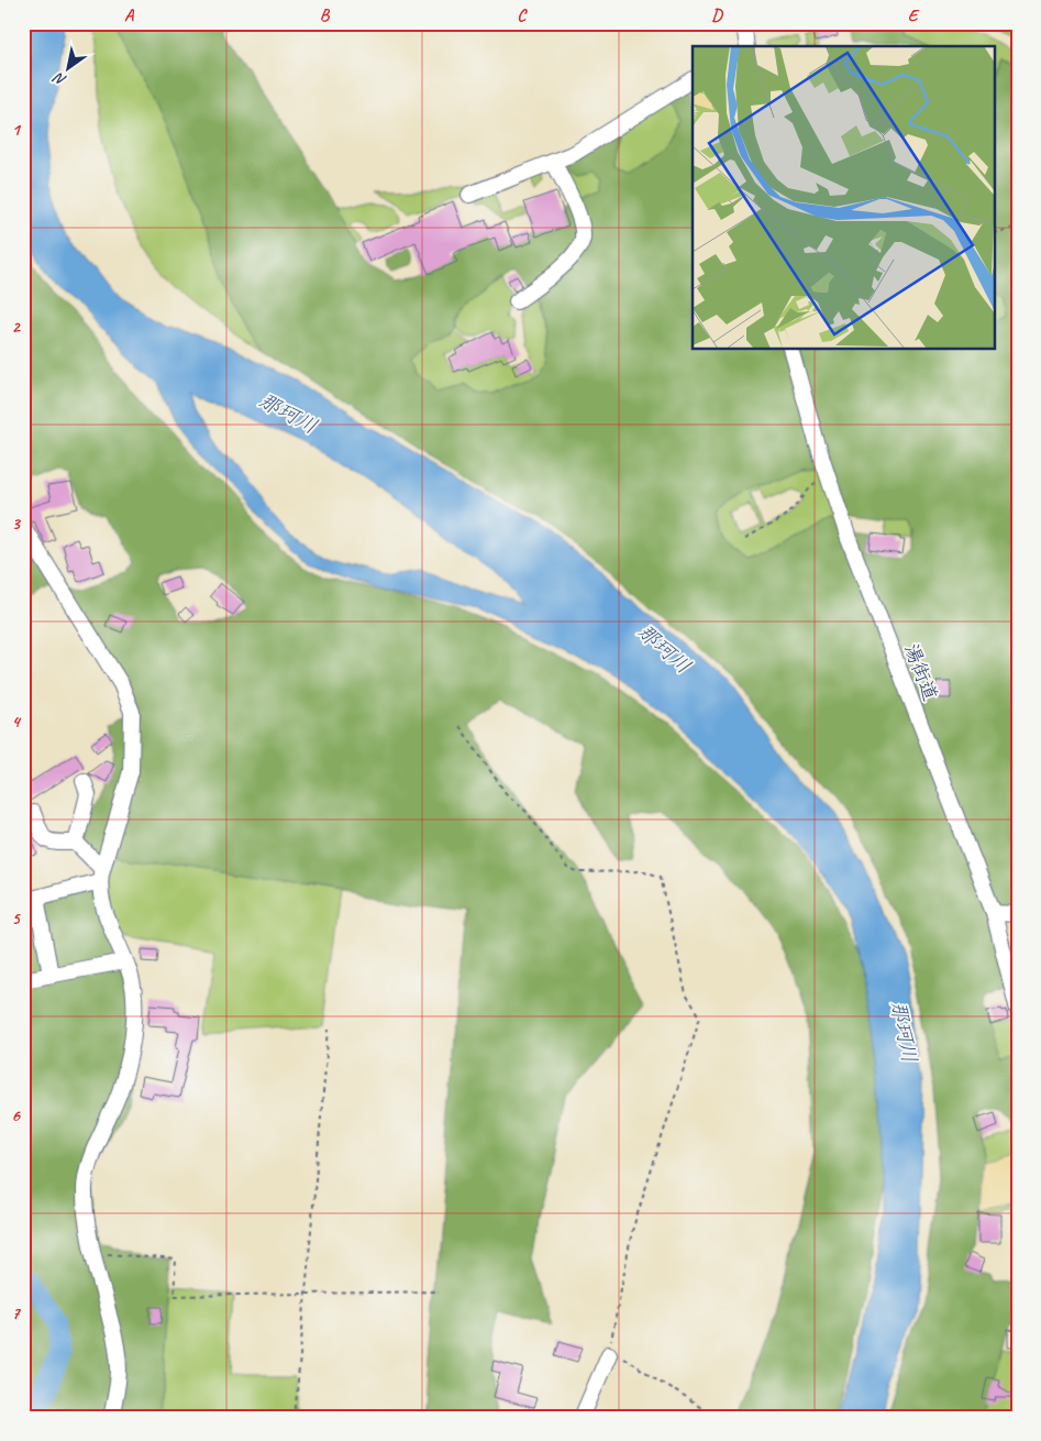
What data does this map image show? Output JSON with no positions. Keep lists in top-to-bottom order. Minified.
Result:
{"streets":{"street":["湯街道"]},"water":["那珂川"],"north":"bottom left","grid":{"columns":["A","B","C","D","E"],"rows":["1","2","3","4","5","6","7"]}}
